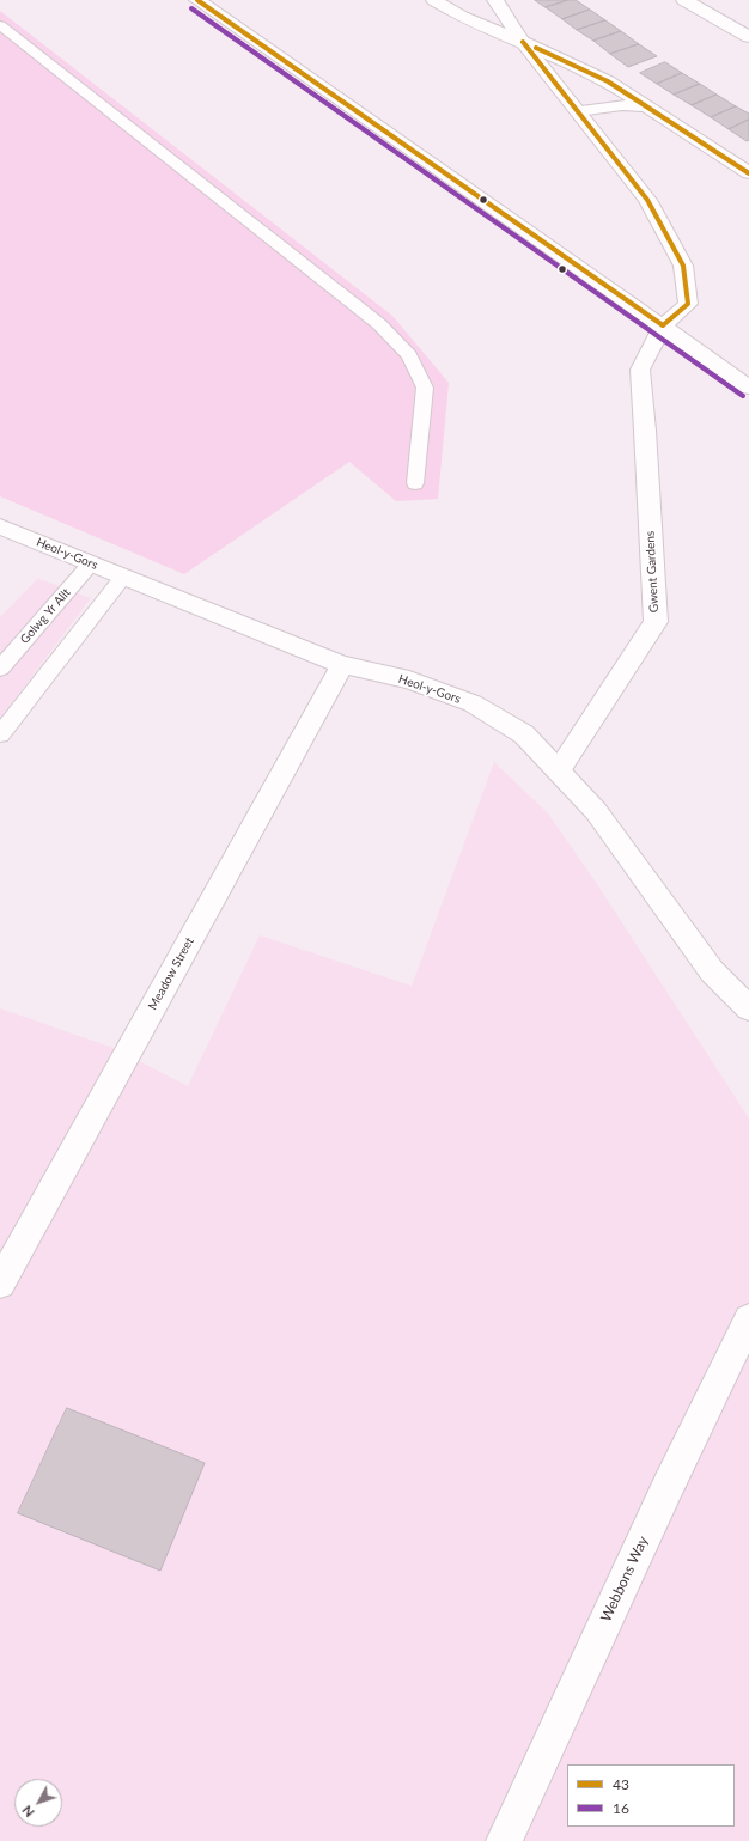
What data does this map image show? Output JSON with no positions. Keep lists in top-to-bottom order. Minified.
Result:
{"streets":{"street":["Heol-y-Gors","Gwent Gardens","Meadow Street","Webbons Way"],"lane":["Golwg Yr Allt"]},"crossings":[["Heol-y-Gors","Gwent Gardens"],["Heol-y-Gors","Golwg Yr Allt"],["Heol-y-Gors","Meadow Street"]],"lines":["transit line 43","transit line 16"],"legend":["43","16"],"north":"bottom left"}
